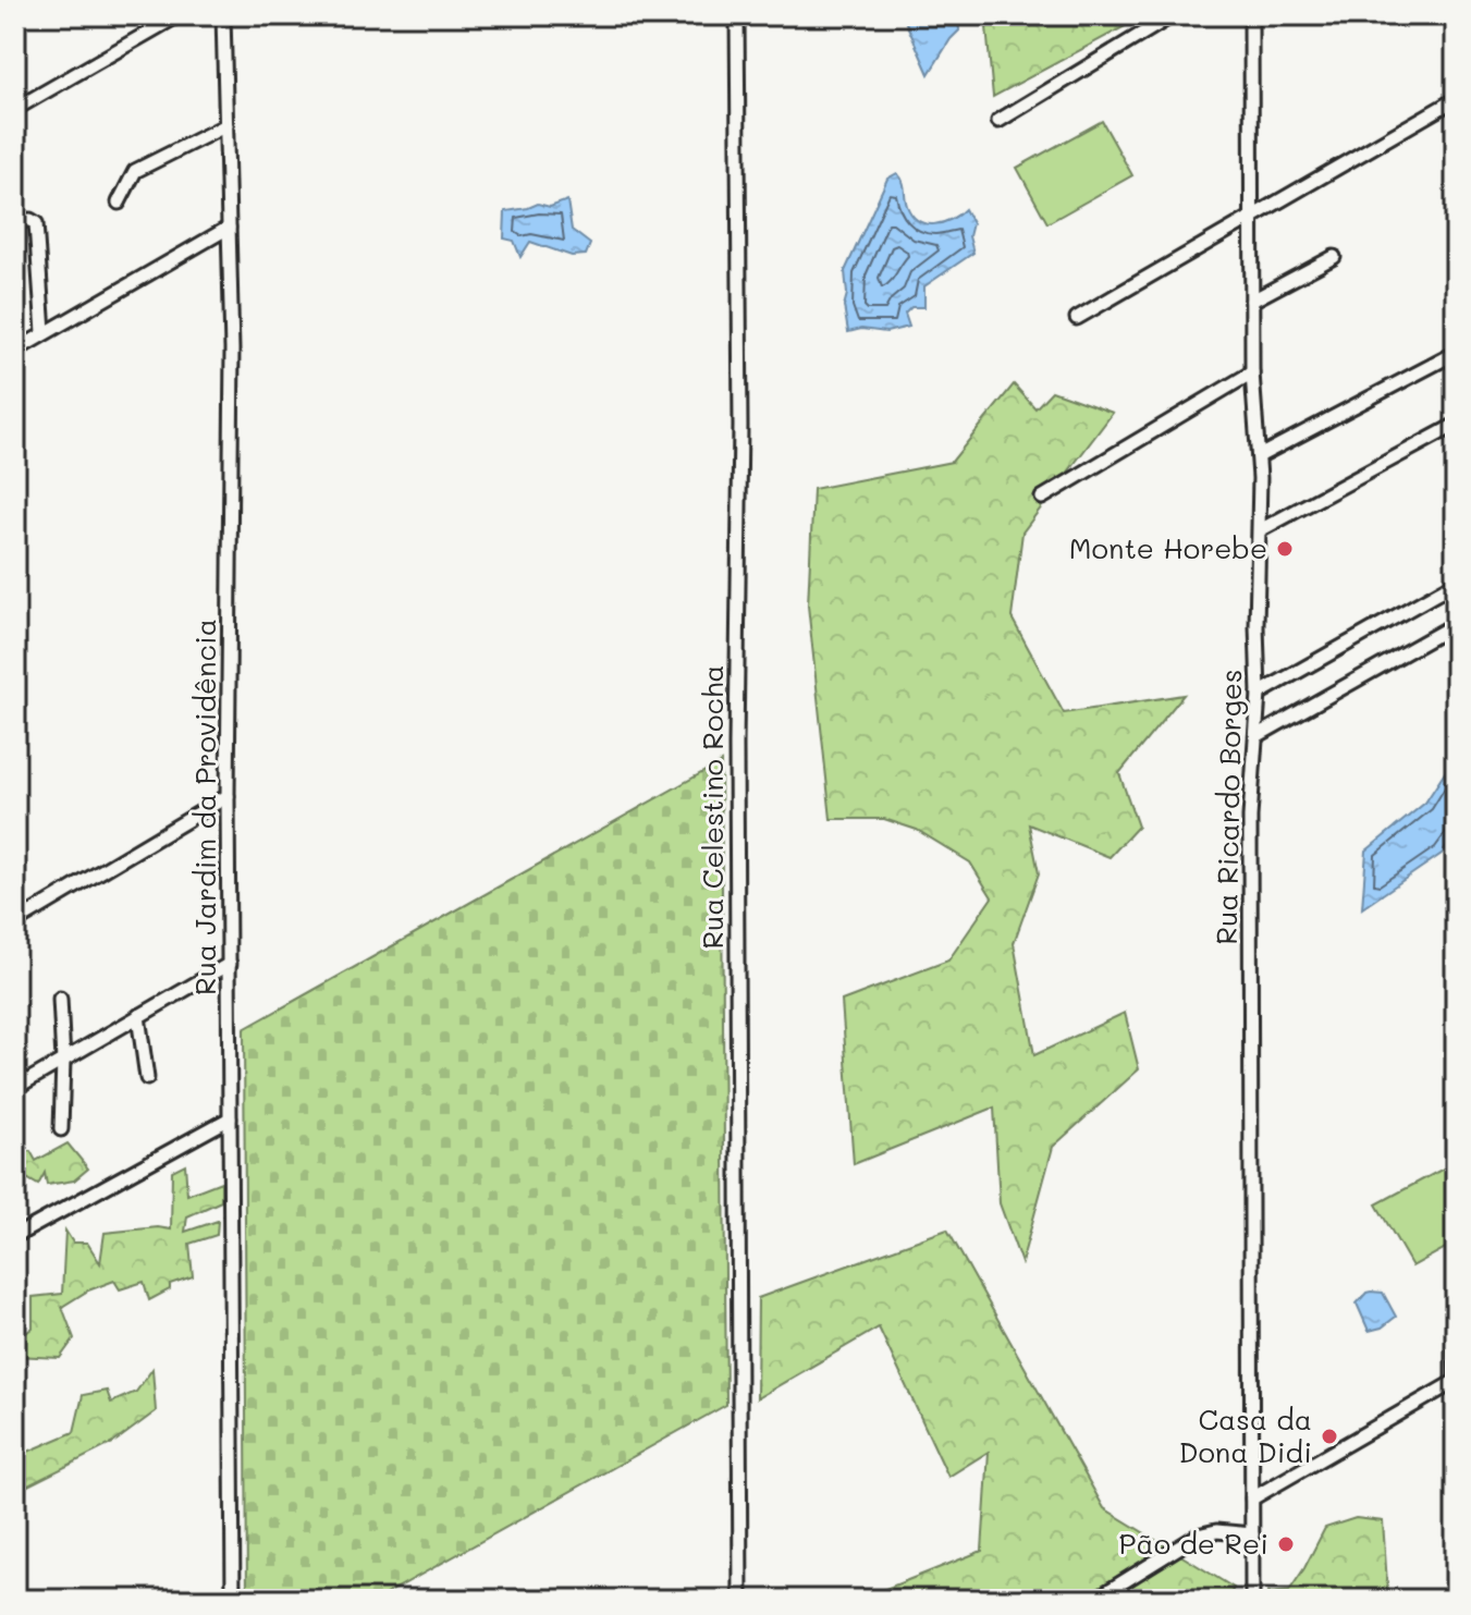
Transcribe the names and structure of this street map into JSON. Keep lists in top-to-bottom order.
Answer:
{
  "streets": {
    "street": ["Rua Jardim da Providência", "Rua Celestino Rocha", "Rua Ricardo Borges"]
  },
  "places": ["Monte Horebe", "Casa da Dona Didi", "Pão de Rei"]
}
